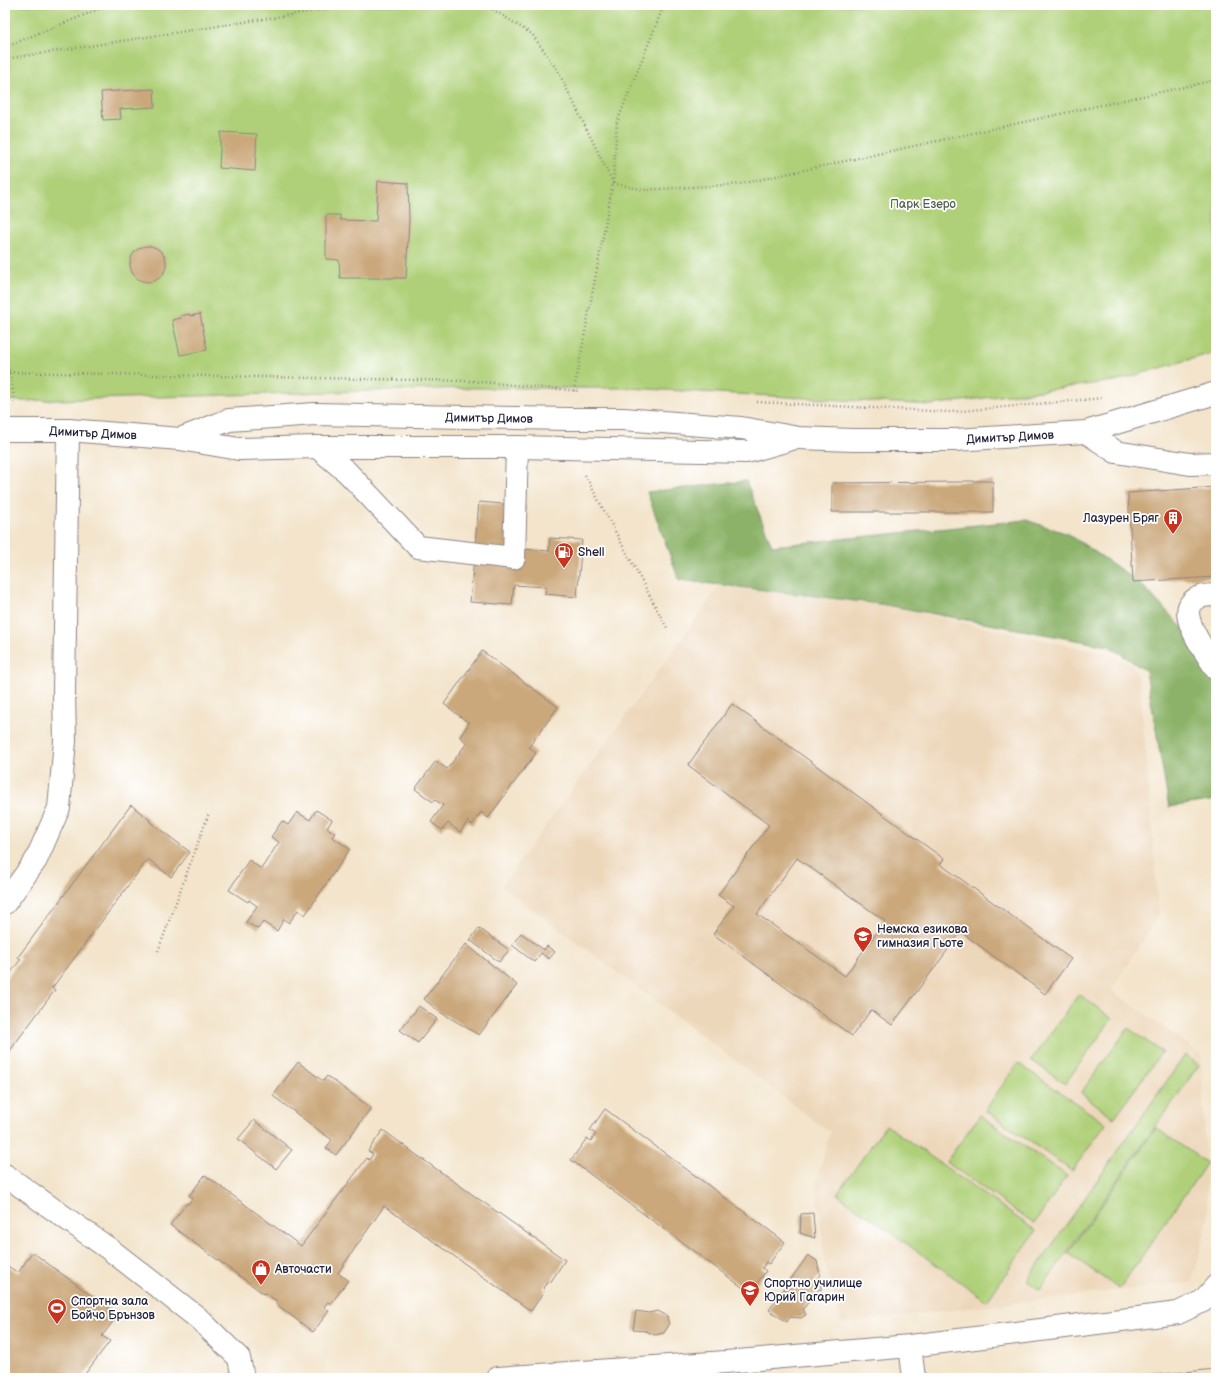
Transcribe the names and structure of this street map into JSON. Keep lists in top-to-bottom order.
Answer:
{
  "streets": {
    "main road": ["Димитър Димов"]
  },
  "parks": ["Парк Езеро"],
  "places": {
    "building": ["Лазурен Бряг"],
    "fuel station": ["Shell"],
    "school or university": ["Немска езикова гимназия Гьоте", "Спортно училище Юрий Гагарин"],
    "shop": ["Авточасти"],
    "sports": ["Спортна зала Бойчо Брънзов"]
  }
}
